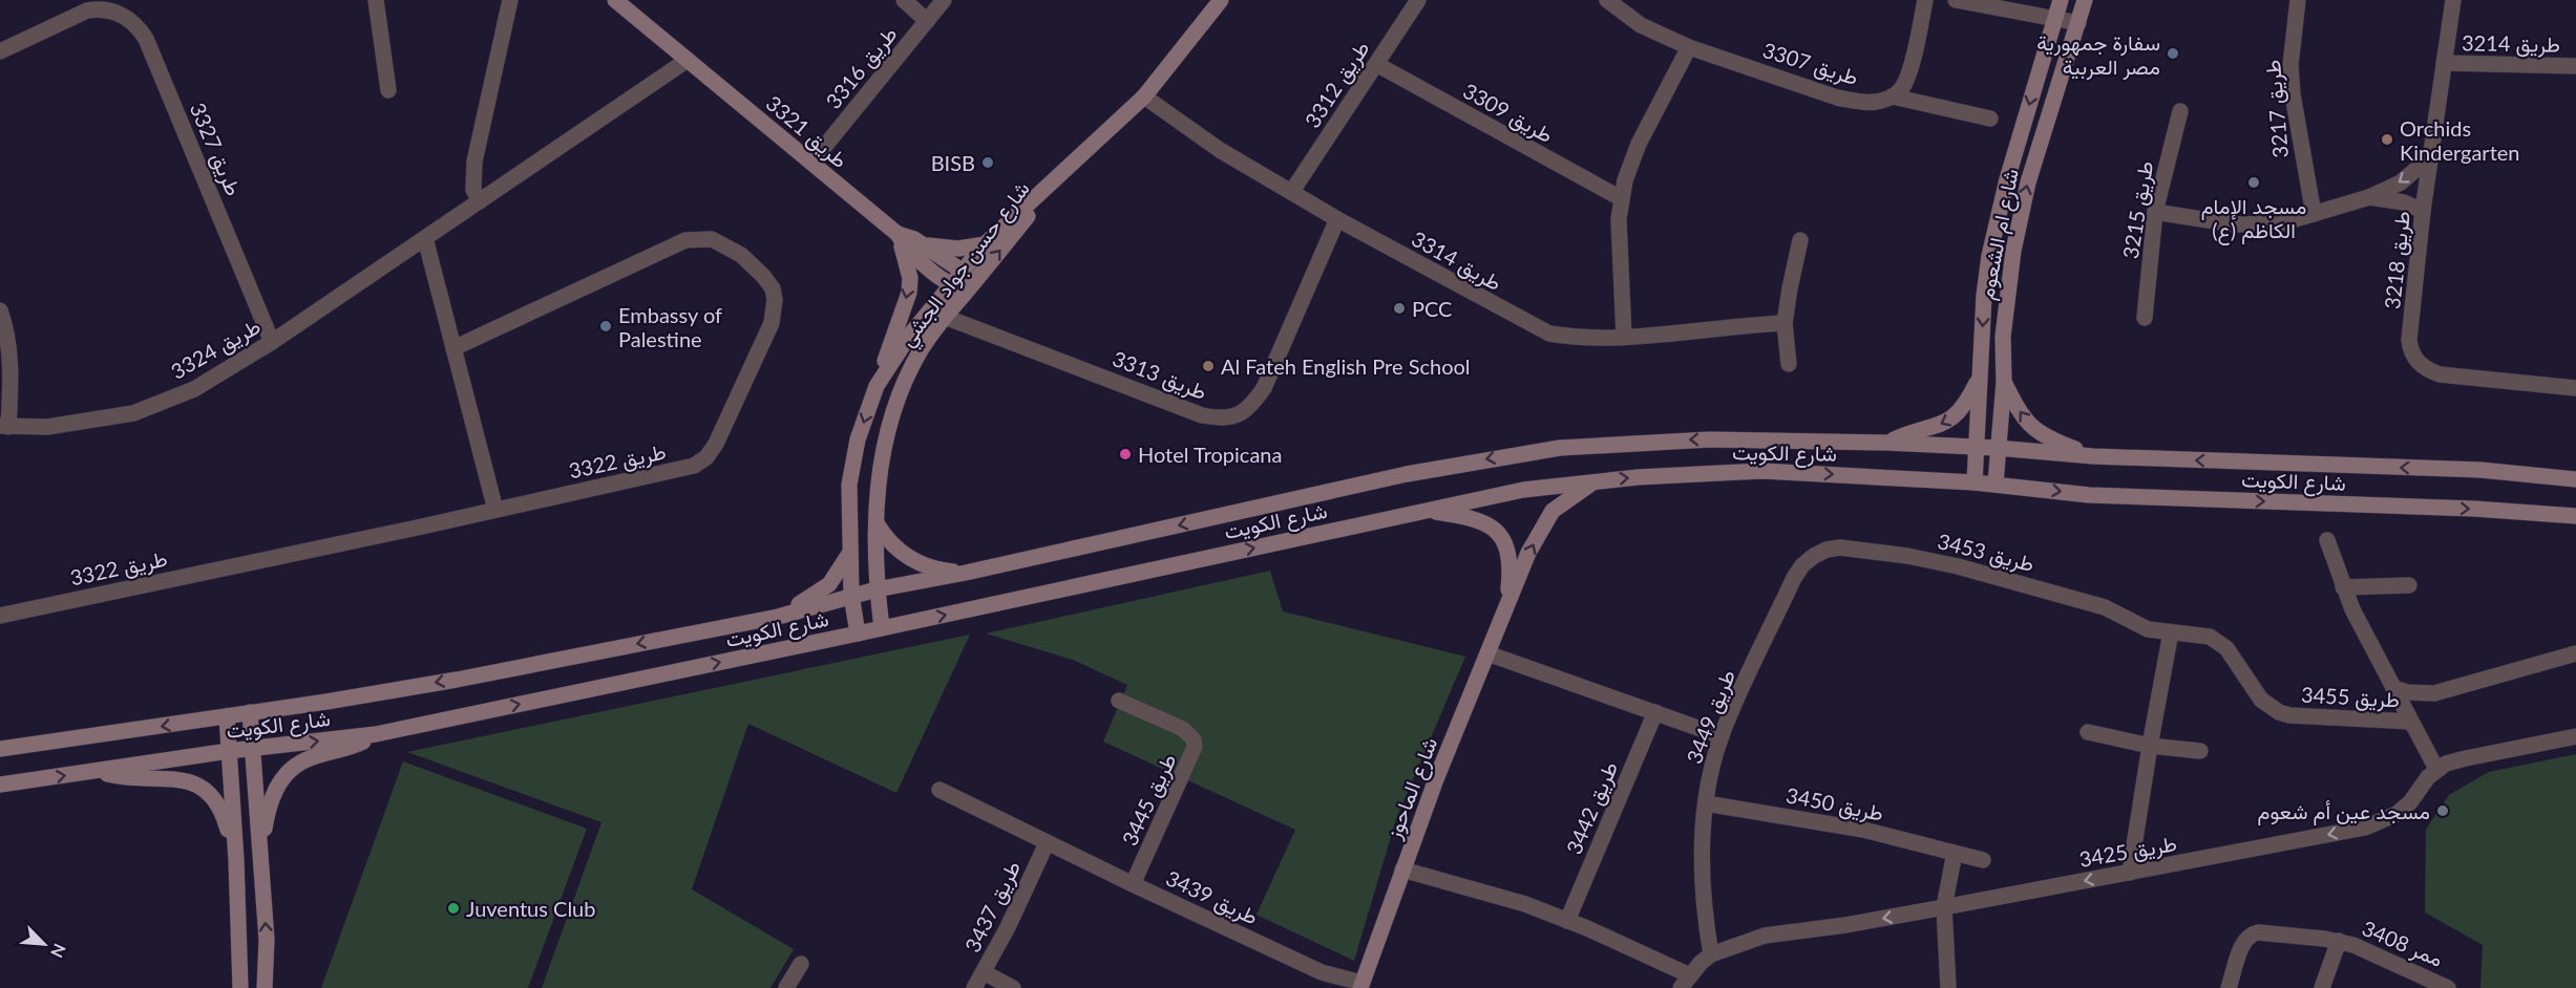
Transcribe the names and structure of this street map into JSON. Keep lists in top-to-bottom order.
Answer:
{
  "streets": {
    "main road": [
      "طريق 3321",
      "شارع ام الشعوم",
      "شارع حسن جواد الجشي",
      "شارع الكويت",
      "شارع الماحوز"
    ],
    "street": [
      "طريق 3214",
      "طريق 3307",
      "طريق 3316",
      "طريق 3312",
      "طريق 3217",
      "طريق 3309",
      "طريق 3327",
      "طريق 3215",
      "طريق 3314",
      "طريق 3218",
      "طريق 3324",
      "طريق 3313",
      "طريق 3322",
      "طريق 3453",
      "طريق 3455",
      "طريق 3449",
      "طريق 3445",
      "طريق 3450",
      "طريق 3442",
      "طريق 3425",
      "طريق 3439",
      "طريق 3437",
      "ممر 3408"
    ]
  },
  "crossings": [
    ["طريق 3214", "طريق 3218"],
    ["طريق 3316", "طريق 3321"],
    ["طريق 3312", "طريق 3309"],
    ["طريق 3312", "طريق 3314"],
    ["طريق 3321", "شارع حسن جواد الجشي"],
    ["طريق 3321", "طريق 3324"],
    ["طريق 3327", "طريق 3324"],
    ["شارع ام الشعوم", "شارع الكويت"],
    ["طريق 3314", "شارع حسن جواد الجشي"],
    ["طريق 3314", "طريق 3313"],
    ["شارع حسن جواد الجشي", "طريق 3313"],
    ["شارع حسن جواد الجشي", "شارع الكويت"],
    ["شارع الكويت", "شارع الماحوز"],
    ["طريق 3453", "طريق 3455"],
    ["طريق 3453", "طريق 3449"],
    ["طريق 3455", "طريق 3425"],
    ["طريق 3449", "طريق 3450"],
    ["طريق 3449", "طريق 3425"],
    ["شارع الماحوز", "طريق 3439"],
    ["طريق 3445", "طريق 3439"],
    ["طريق 3439", "طريق 3437"]
  ],
  "one_way": ["طريق 3425"],
  "places": [
    "سفارة جمهورية مصر العربية",
    "Orchids Kindergarten",
    "BISB",
    "مسجد الإمام الكاظم (ع)",
    "PCC",
    "Embassy of Palestine",
    "Al Fateh English Pre School",
    "Hotel Tropicana",
    "مسجد عين أم شعوم",
    "Juventus Club"
  ],
  "north": "bottom right"
}
